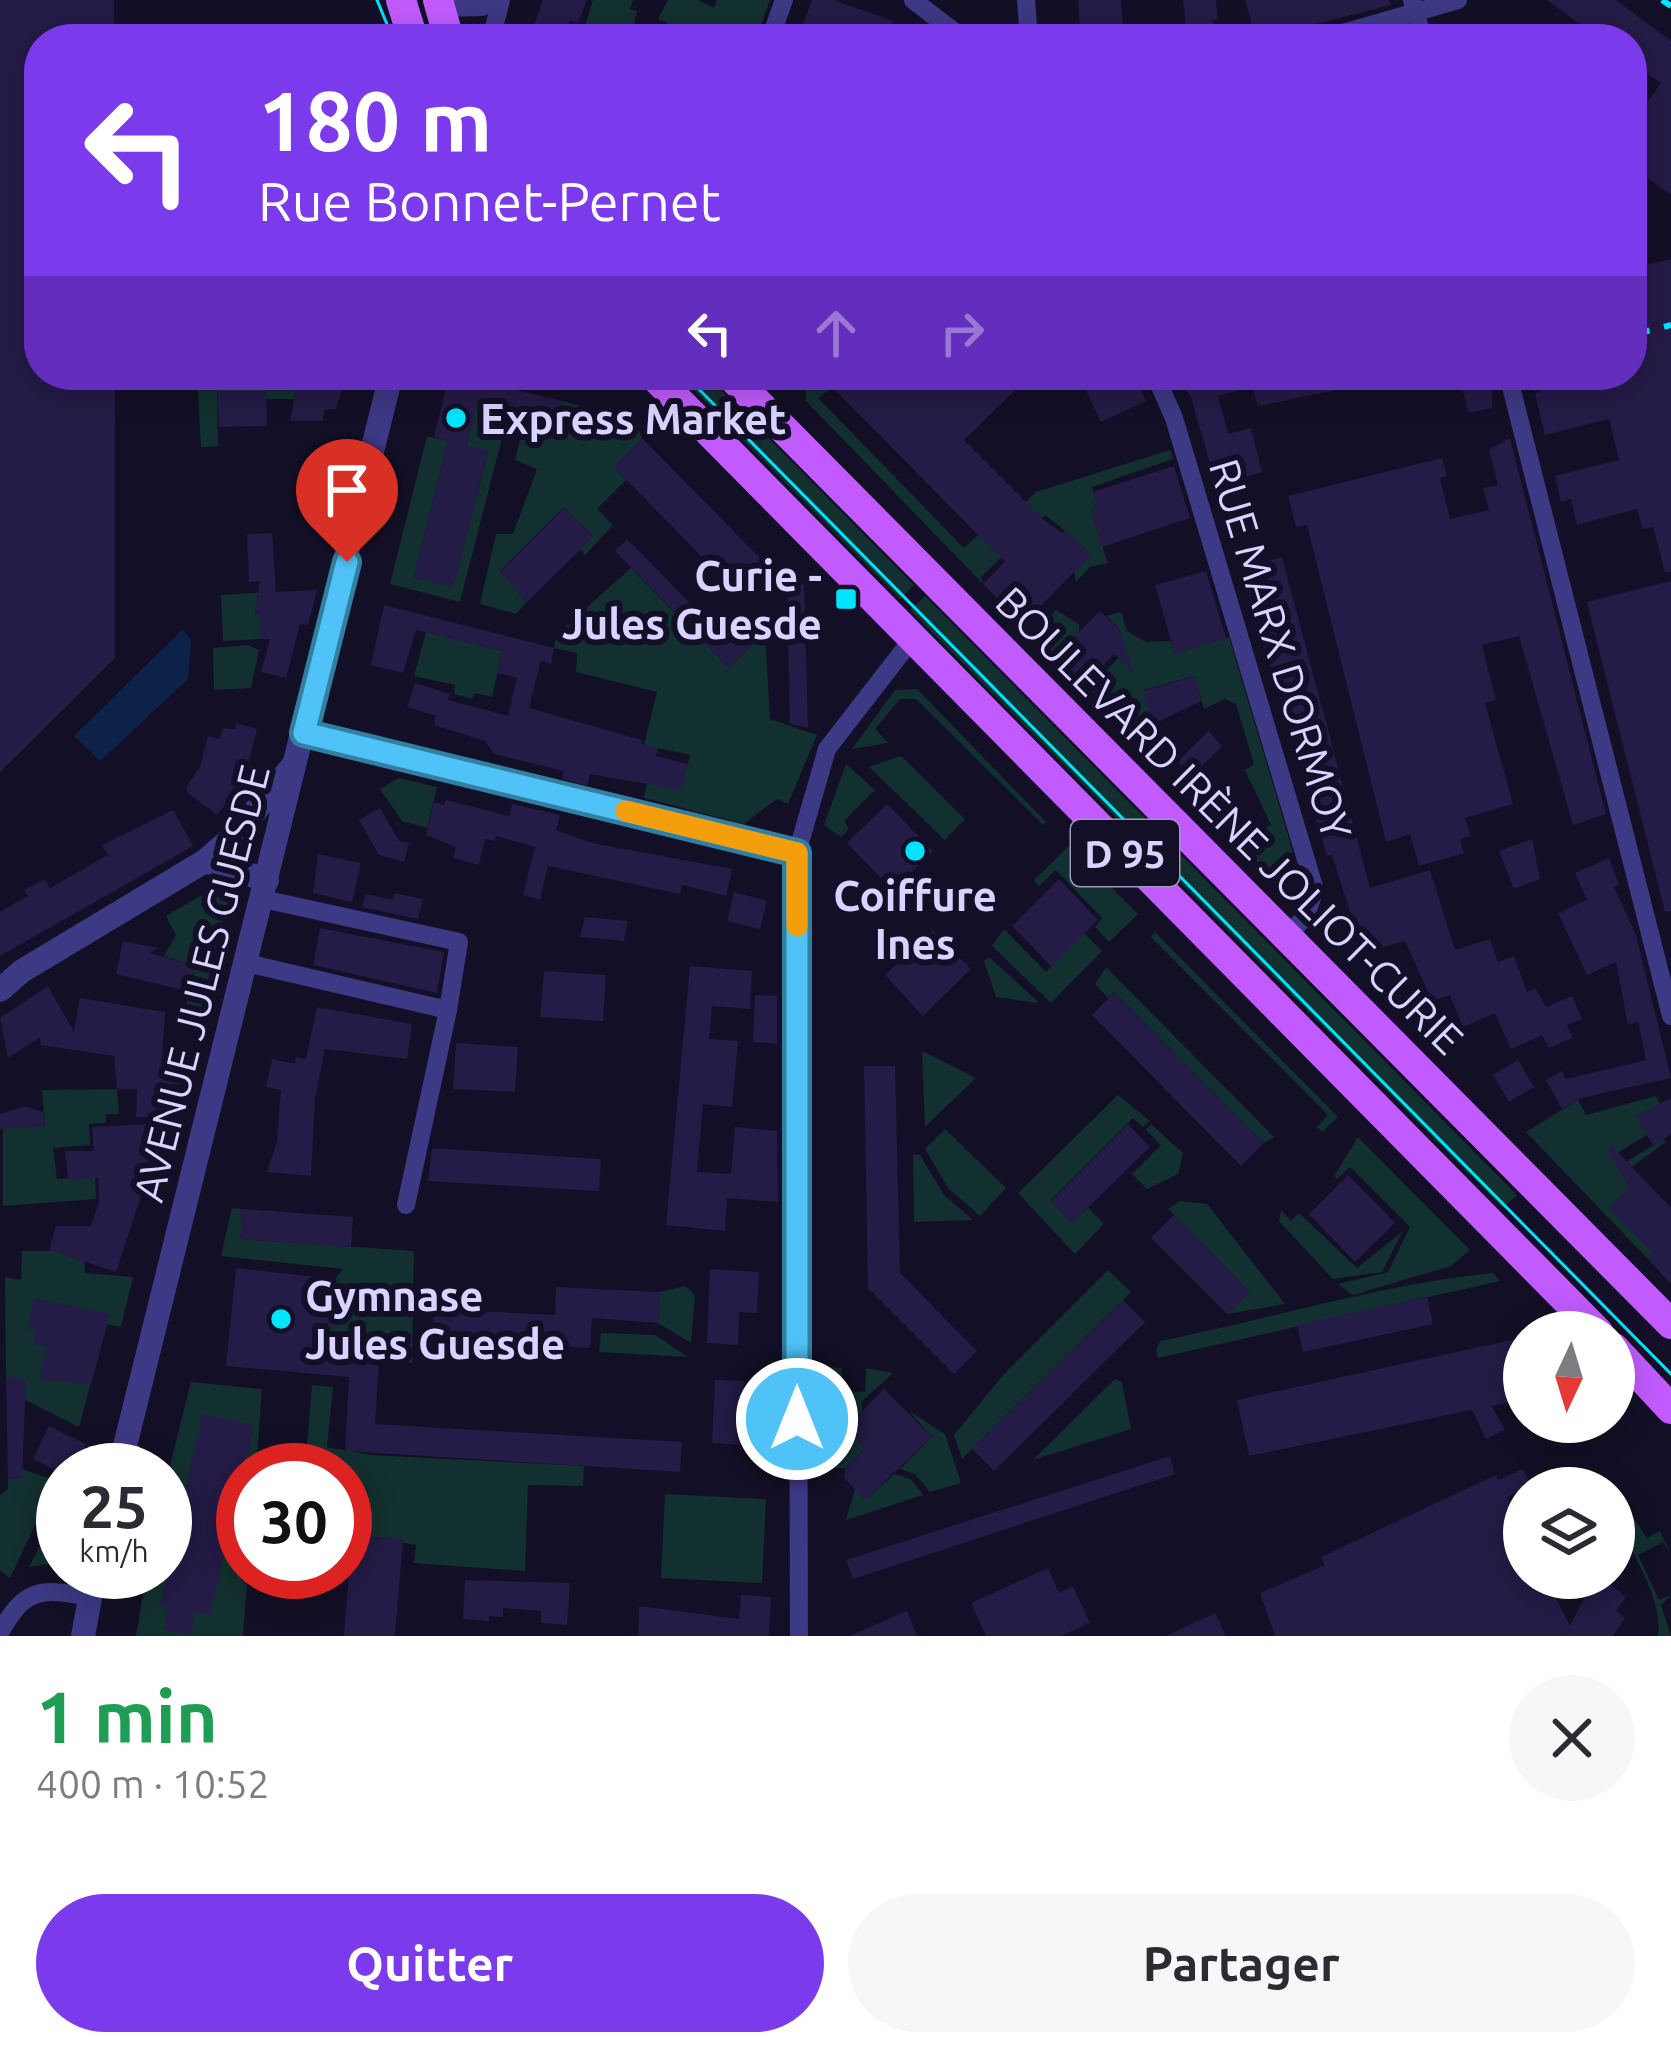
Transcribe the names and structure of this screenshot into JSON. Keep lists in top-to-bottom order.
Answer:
{
  "streets": {
    "main road": ["BOULEVARD IRÈNE JOLIOT-CURIE", "D 95"],
    "street": ["RUE MARX DORMOY", "AVENUE JULES GUESDE"]
  },
  "crossings": [
    ["RUE MARX DORMOY", "BOULEVARD IRÈNE JOLIOT-CURIE"]
  ],
  "places": {
    "other": ["Express Market", "Coiffure Ines", "Gymnase Jules Guesde"],
    "transit": ["Curie - Jules Guesde"]
  },
  "north": "bottom",
  "page": {
    "turn": ["180 m", "Rue Bonnet-Pernet"],
    "speed": "25 km/h",
    "limit": "30",
    "heading": ["1 min", "400 m · 10:52"],
    "buttons": ["Quitter", "Partager"]
  }
}
